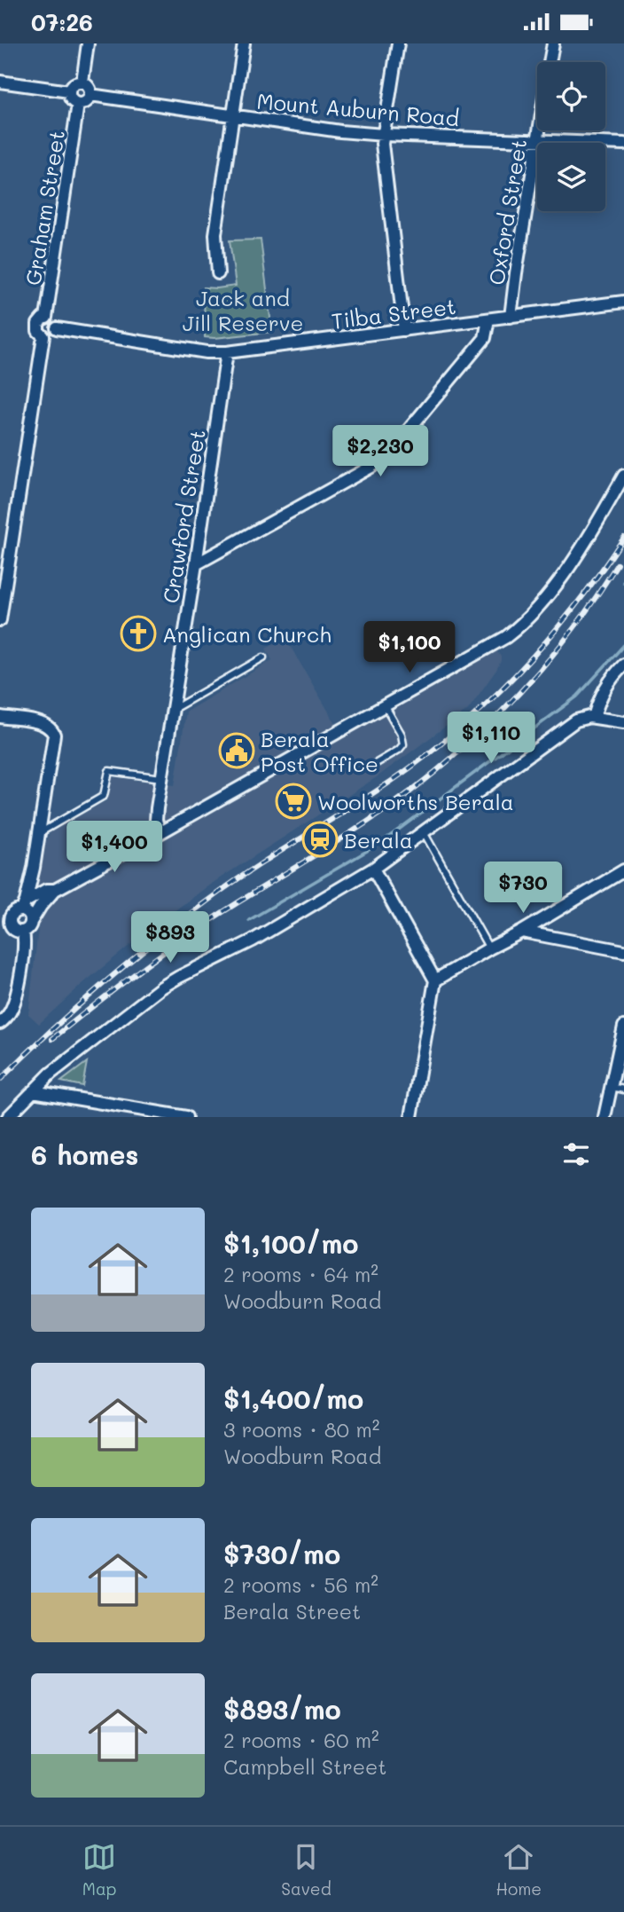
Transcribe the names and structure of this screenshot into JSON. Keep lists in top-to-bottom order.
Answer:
{
  "streets": {
    "street": [
      "Mount Auburn Road",
      "Graham Street",
      "Oxford Street",
      "Tilba Street",
      "Crawford Street"
    ]
  },
  "crossings": [
    ["Mount Auburn Road", "Graham Street"],
    ["Mount Auburn Road", "Oxford Street"],
    ["Graham Street", "Tilba Street"],
    ["Oxford Street", "Tilba Street"],
    ["Tilba Street", "Crawford Street"]
  ],
  "parks": ["Jack and Jill Reserve"],
  "places": {
    "church": ["Anglican Church"],
    "public building": ["Berala Post Office"],
    "supermarket": ["Woolworths Berala"],
    "station": ["Berala"]
  },
  "page": {
    "status": "07:26",
    "price": [
      "$2,230",
      "$1,100",
      "$1,110",
      "$1,400",
      "$730",
      "$893"
    ],
    "heading": "6 homes",
    "list": [
      {
        "name": "$1,100/mo",
        "note": "2 rooms · 64 m² · Woodburn Road"
      },
      {
        "name": "$1,400/mo",
        "note": "3 rooms · 80 m² · Woodburn Road"
      },
      {
        "name": "$730/mo",
        "note": "2 rooms · 56 m² · Berala Street"
      },
      {
        "name": "$893/mo",
        "note": "2 rooms · 60 m² · Campbell Street"
      }
    ],
    "tabs": ["Map", "Saved", "Home"]
  }
}
